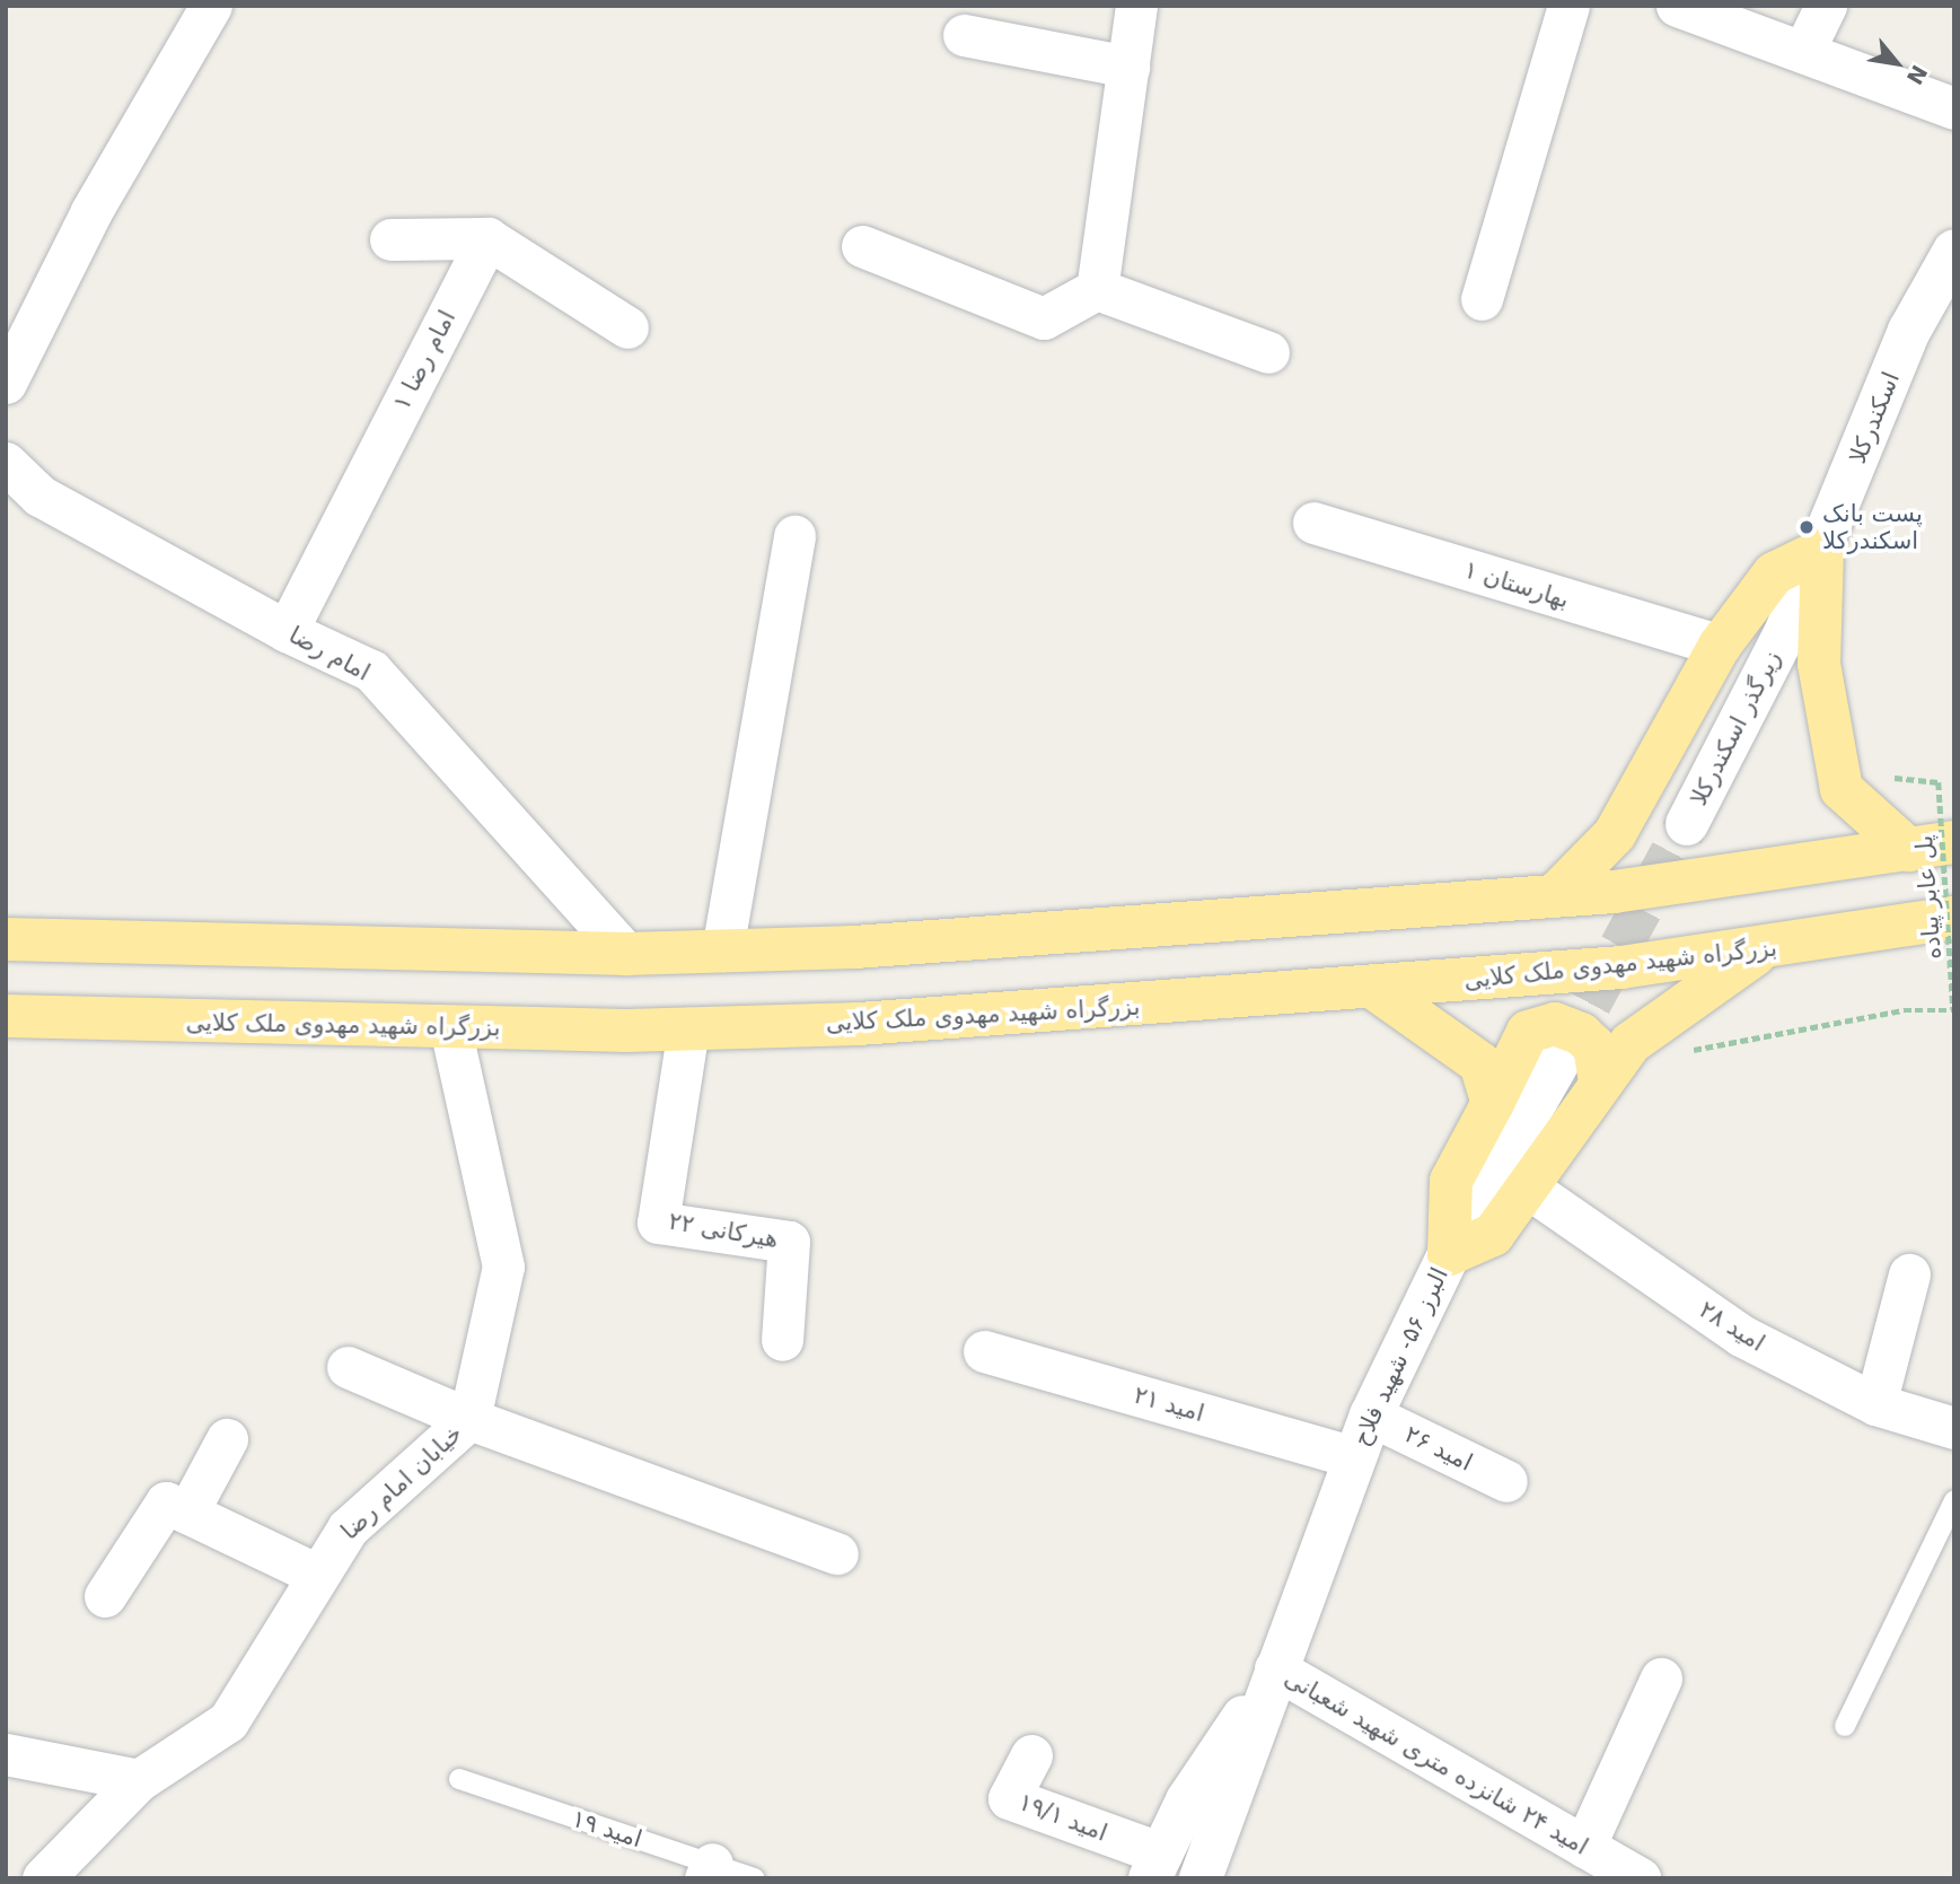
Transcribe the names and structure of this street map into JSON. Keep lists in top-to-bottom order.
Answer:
{
  "streets": {
    "highway": ["بزرگراه شهید مهدوی ملک کلایی"],
    "street": [
      "امام رضا ۱",
      "اسکندرکلا",
      "بهارستان ۱",
      "امام رضا",
      "زیرگذر اسکندرکلا",
      "هیرکانی ۲۲",
      "امید ۲۸",
      "البرز ۵۶- شهید فلاح",
      "امید ۲۱",
      "امید ۲۶",
      "خیابان امام رضا",
      "امید ۲۴ شانزده متری شهید شعبانی",
      "امید ۱۹/۱"
    ],
    "lane": ["امید ۱۹"],
    "path": ["پل عابر پیاده"]
  },
  "crossings": [
    ["امام رضا ۱", "امام رضا"],
    ["اسکندرکلا", "زیرگذر اسکندرکلا"],
    ["بزرگراه شهید مهدوی ملک کلایی", "هیرکانی ۲۲"],
    ["بزرگراه شهید مهدوی ملک کلایی", "خیابان امام رضا"],
    ["البرز ۵۶- شهید فلاح", "امید ۲۱"],
    ["البرز ۵۶- شهید فلاح", "امید ۲۶"],
    ["البرز ۵۶- شهید فلاح", "امید ۲۴ شانزده متری شهید شعبانی"],
    ["البرز ۵۶- شهید فلاح", "امید ۱۹/۱"]
  ],
  "places": ["پست بانک اسکندرکلا"],
  "north": "bottom right"
}
